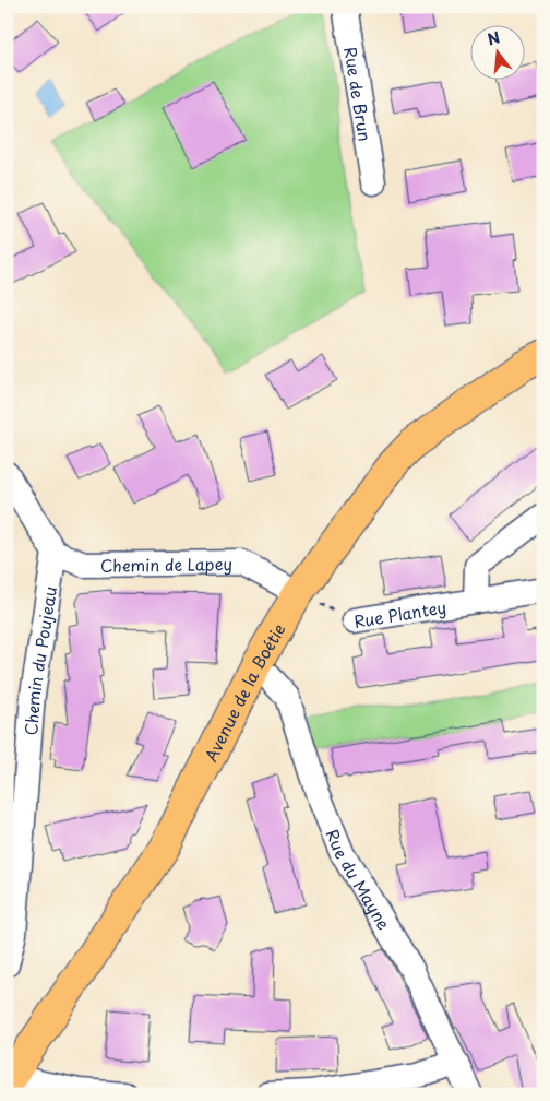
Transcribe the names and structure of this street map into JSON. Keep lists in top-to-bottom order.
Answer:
{
  "streets": {
    "main road": ["Avenue de la Boétie"],
    "street": [
      "Rue de Brun",
      "Chemin de Lapey",
      "Rue Plantey",
      "Chemin du Poujeau",
      "Rue du Mayne"
    ]
  },
  "crossings": [
    ["Chemin de Lapey", "Rue Plantey"],
    ["Chemin de Lapey", "Chemin du Poujeau"],
    ["Chemin de Lapey", "Avenue de la Boétie"],
    ["Rue Plantey", "Avenue de la Boétie"],
    ["Avenue de la Boétie", "Rue du Mayne"]
  ],
  "north": "top"
}
